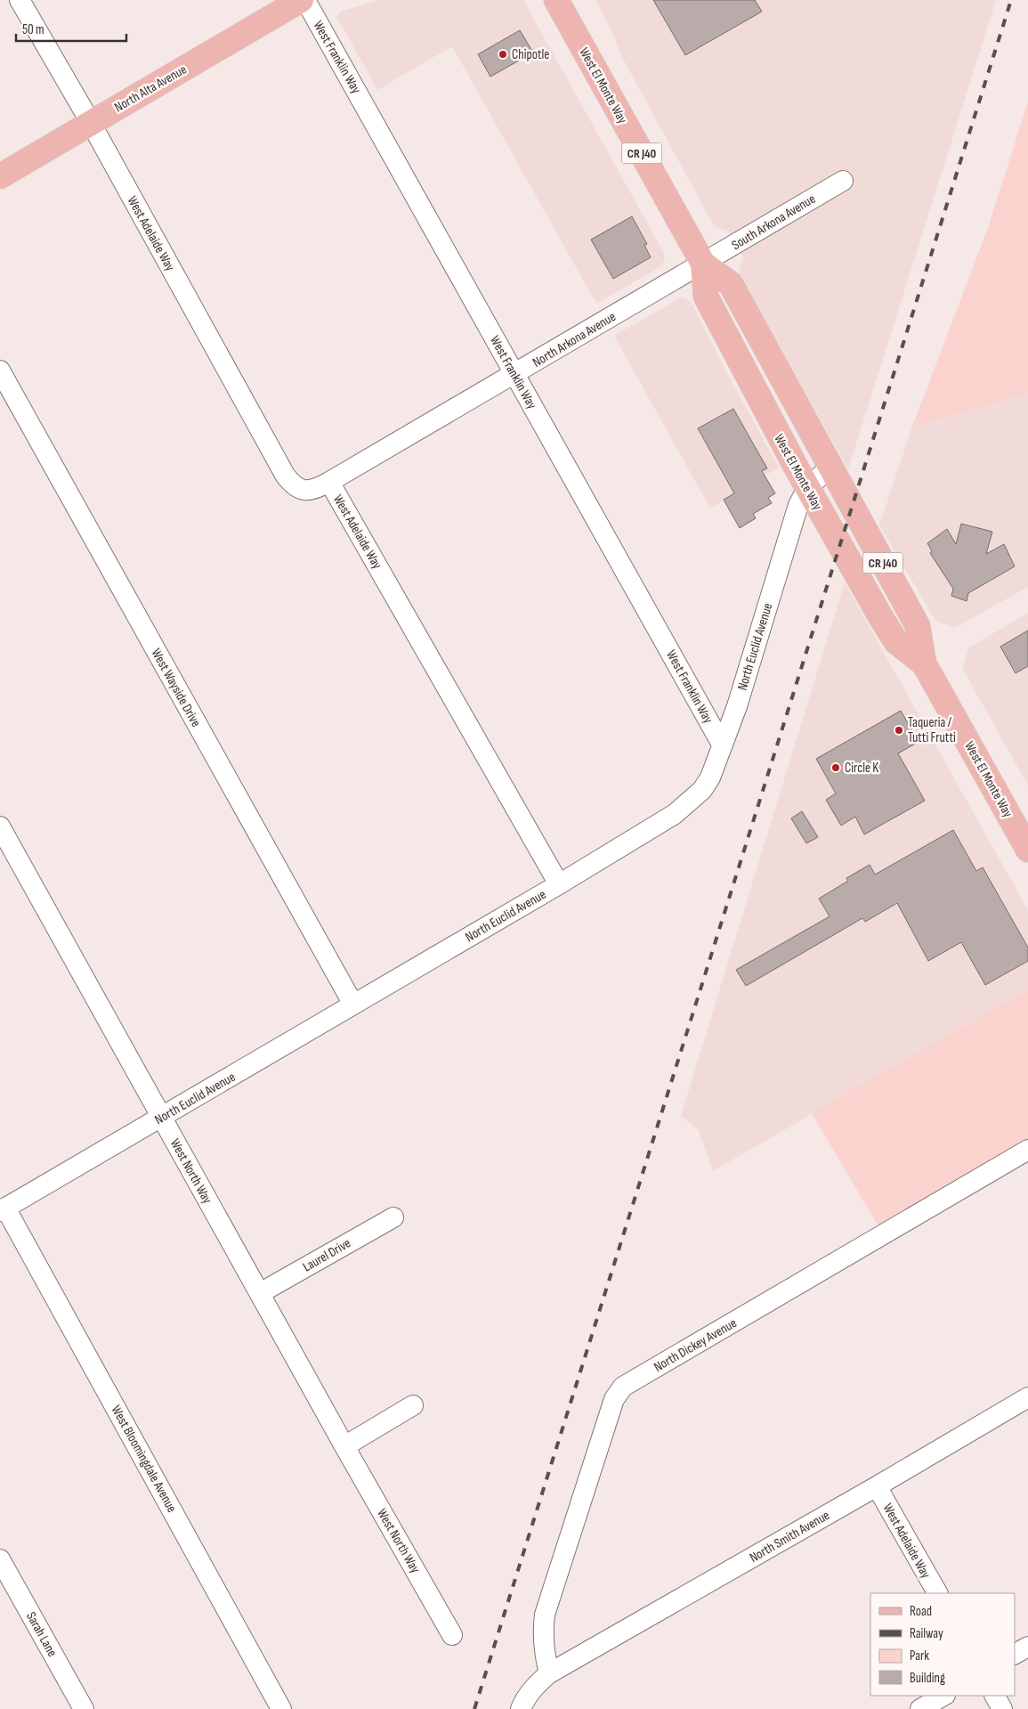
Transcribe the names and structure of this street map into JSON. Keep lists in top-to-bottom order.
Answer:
{
  "streets": {
    "main road": ["West El Monte Way", "North Alta Avenue", "CR J40"],
    "street": [
      "West Franklin Way",
      "South Arkona Avenue",
      "West Adelaide Way",
      "North Arkona Avenue",
      "North Euclid Avenue",
      "West Wayside Drive",
      "West North Way",
      "Laurel Drive",
      "North Dickey Avenue",
      "West Bloomingdale Avenue",
      "North Smith Avenue",
      "Sarah Lane"
    ]
  },
  "crossings": [
    ["West Franklin Way", "North Arkona Avenue"],
    ["West Franklin Way", "North Euclid Avenue"],
    ["West El Monte Way", "South Arkona Avenue"],
    ["West El Monte Way", "North Arkona Avenue"],
    ["West El Monte Way", "North Euclid Avenue"],
    ["North Alta Avenue", "West Adelaide Way"],
    ["South Arkona Avenue", "North Arkona Avenue"],
    ["West Adelaide Way", "North Arkona Avenue"],
    ["West Adelaide Way", "North Euclid Avenue"],
    ["West Adelaide Way", "North Smith Avenue"],
    ["North Euclid Avenue", "West Wayside Drive"],
    ["North Euclid Avenue", "West North Way"],
    ["North Euclid Avenue", "West Bloomingdale Avenue"],
    ["West North Way", "Laurel Drive"],
    ["North Dickey Avenue", "North Smith Avenue"]
  ],
  "places": ["Chipotle", "Taqueria / Tutti Frutti", "Circle K"],
  "legend": [
    "Road",
    "Railway",
    "Park",
    "Building"
  ],
  "scale_bar": "50 m"
}
